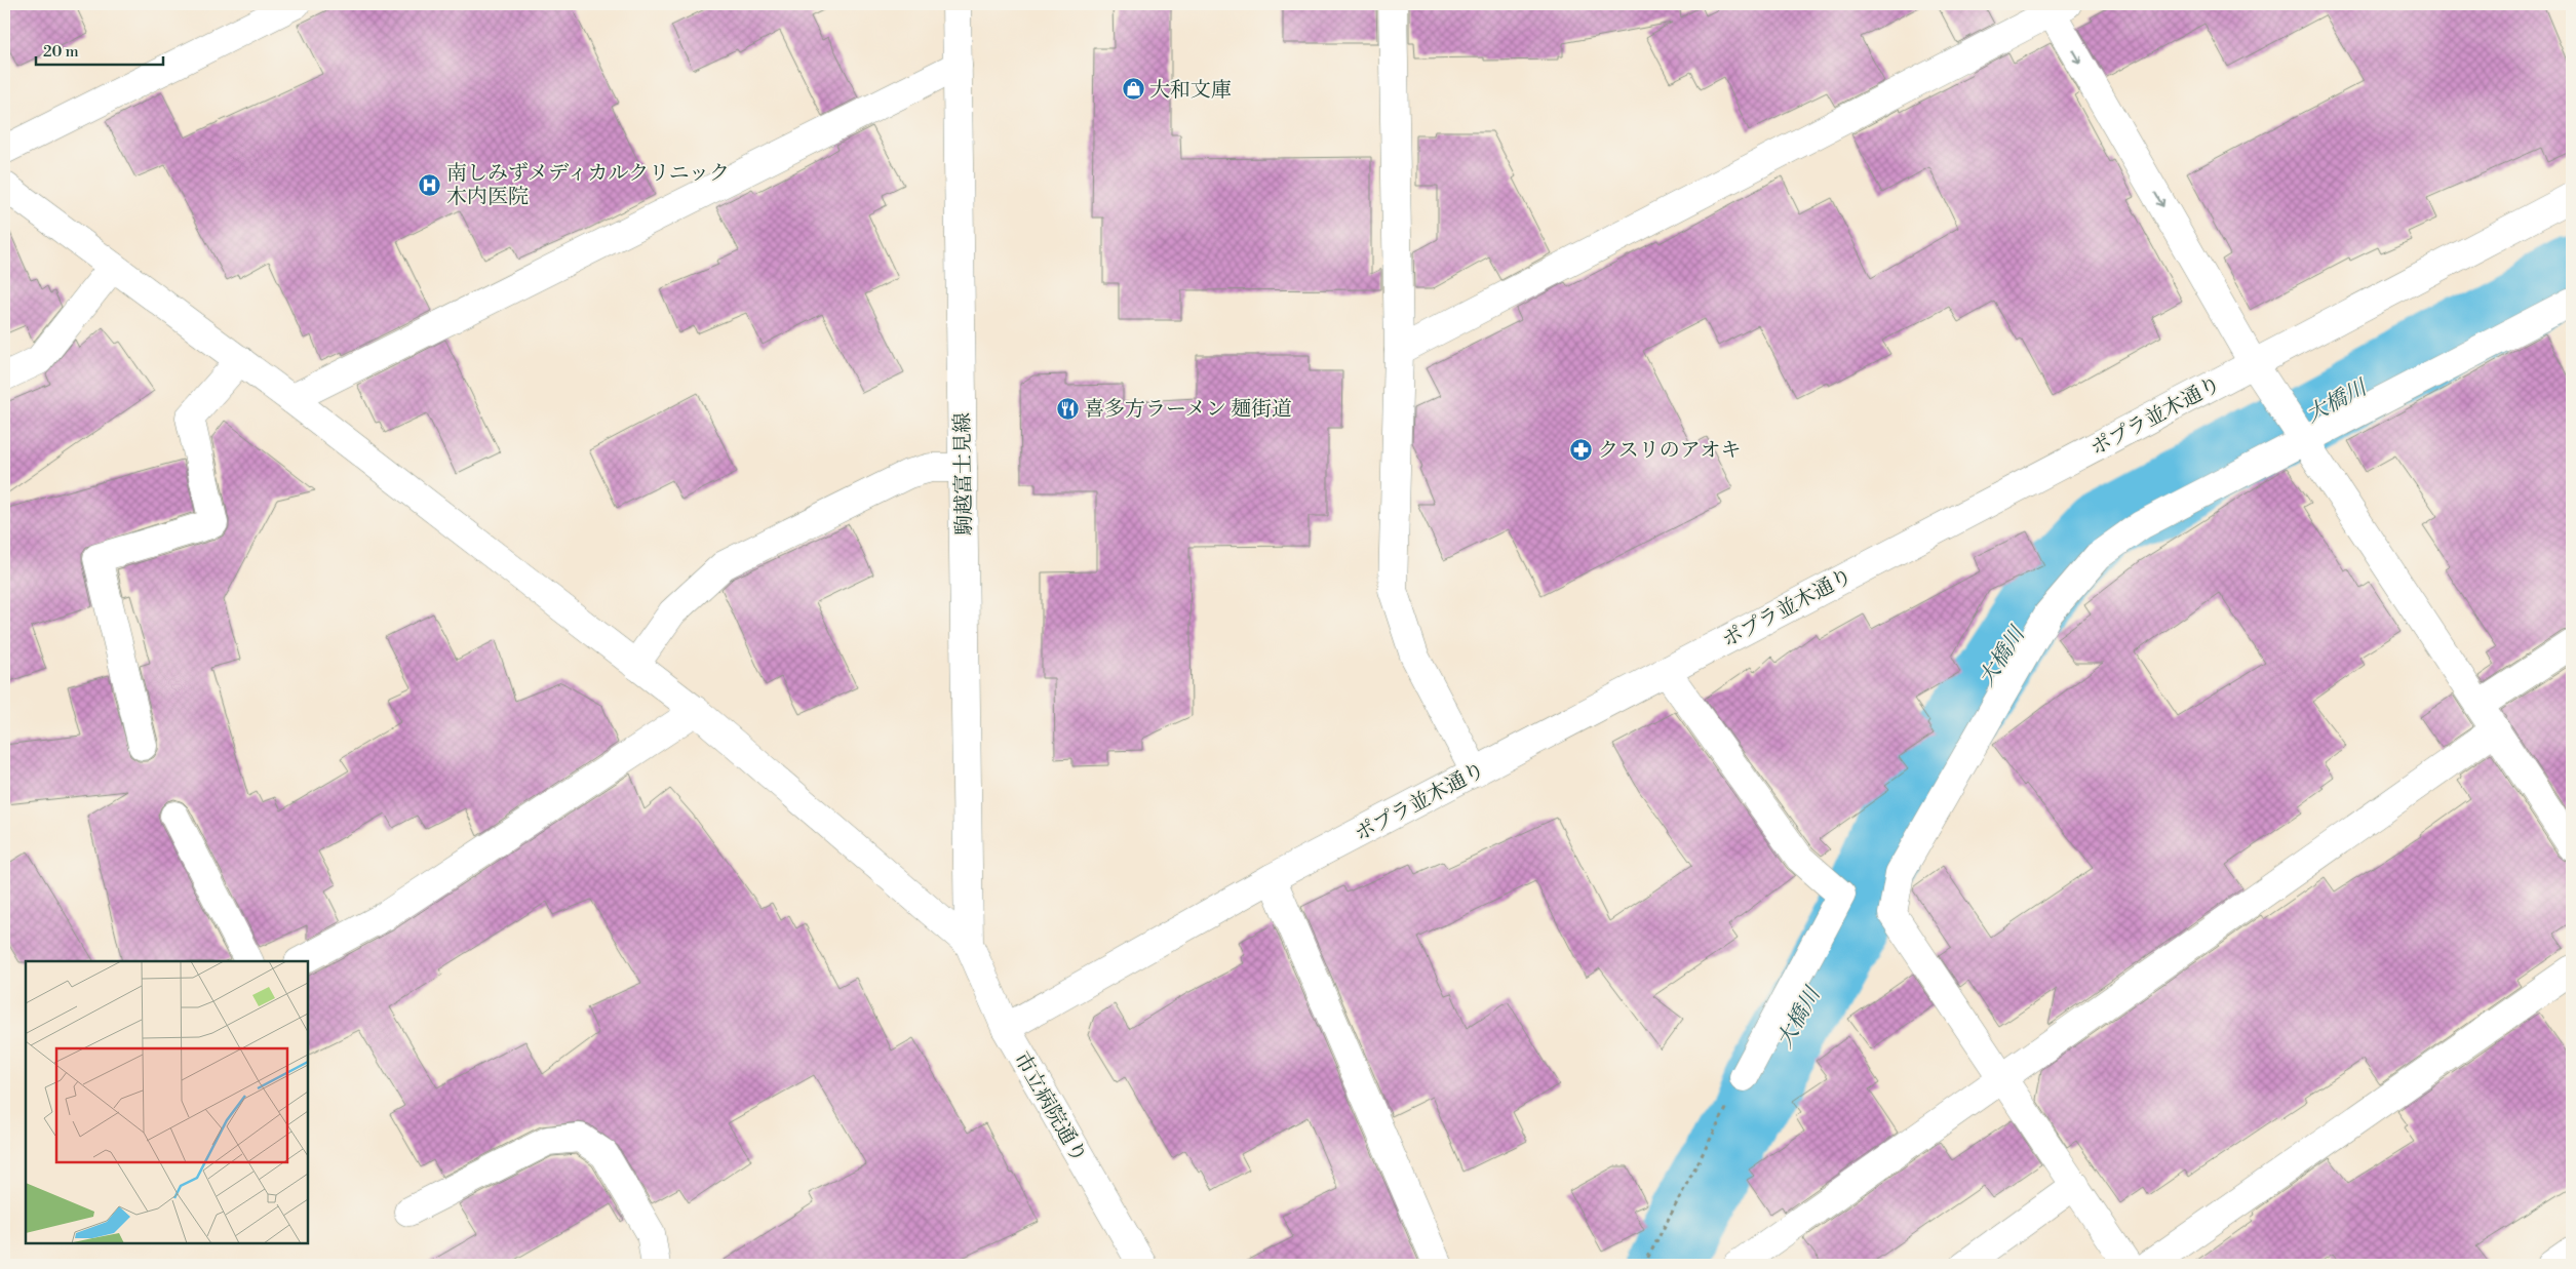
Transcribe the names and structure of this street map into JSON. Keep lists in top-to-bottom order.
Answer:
{
  "streets": {
    "street": ["ポプラ並木通り", "駒越富士見線", "市立病院通り"]
  },
  "crossings": [
    ["ポプラ並木通り", "市立病院通り"],
    ["駒越富士見線", "市立病院通り"]
  ],
  "water": ["大橋川"],
  "places": {
    "shop": ["大和文庫"],
    "hospital": ["南しみずメディカルクリニック 木内医院"],
    "restaurant": ["喜多方ラーメン 麺街道"],
    "pharmacy": ["クスリのアオキ"]
  },
  "scale_bar": "20 m"
}
